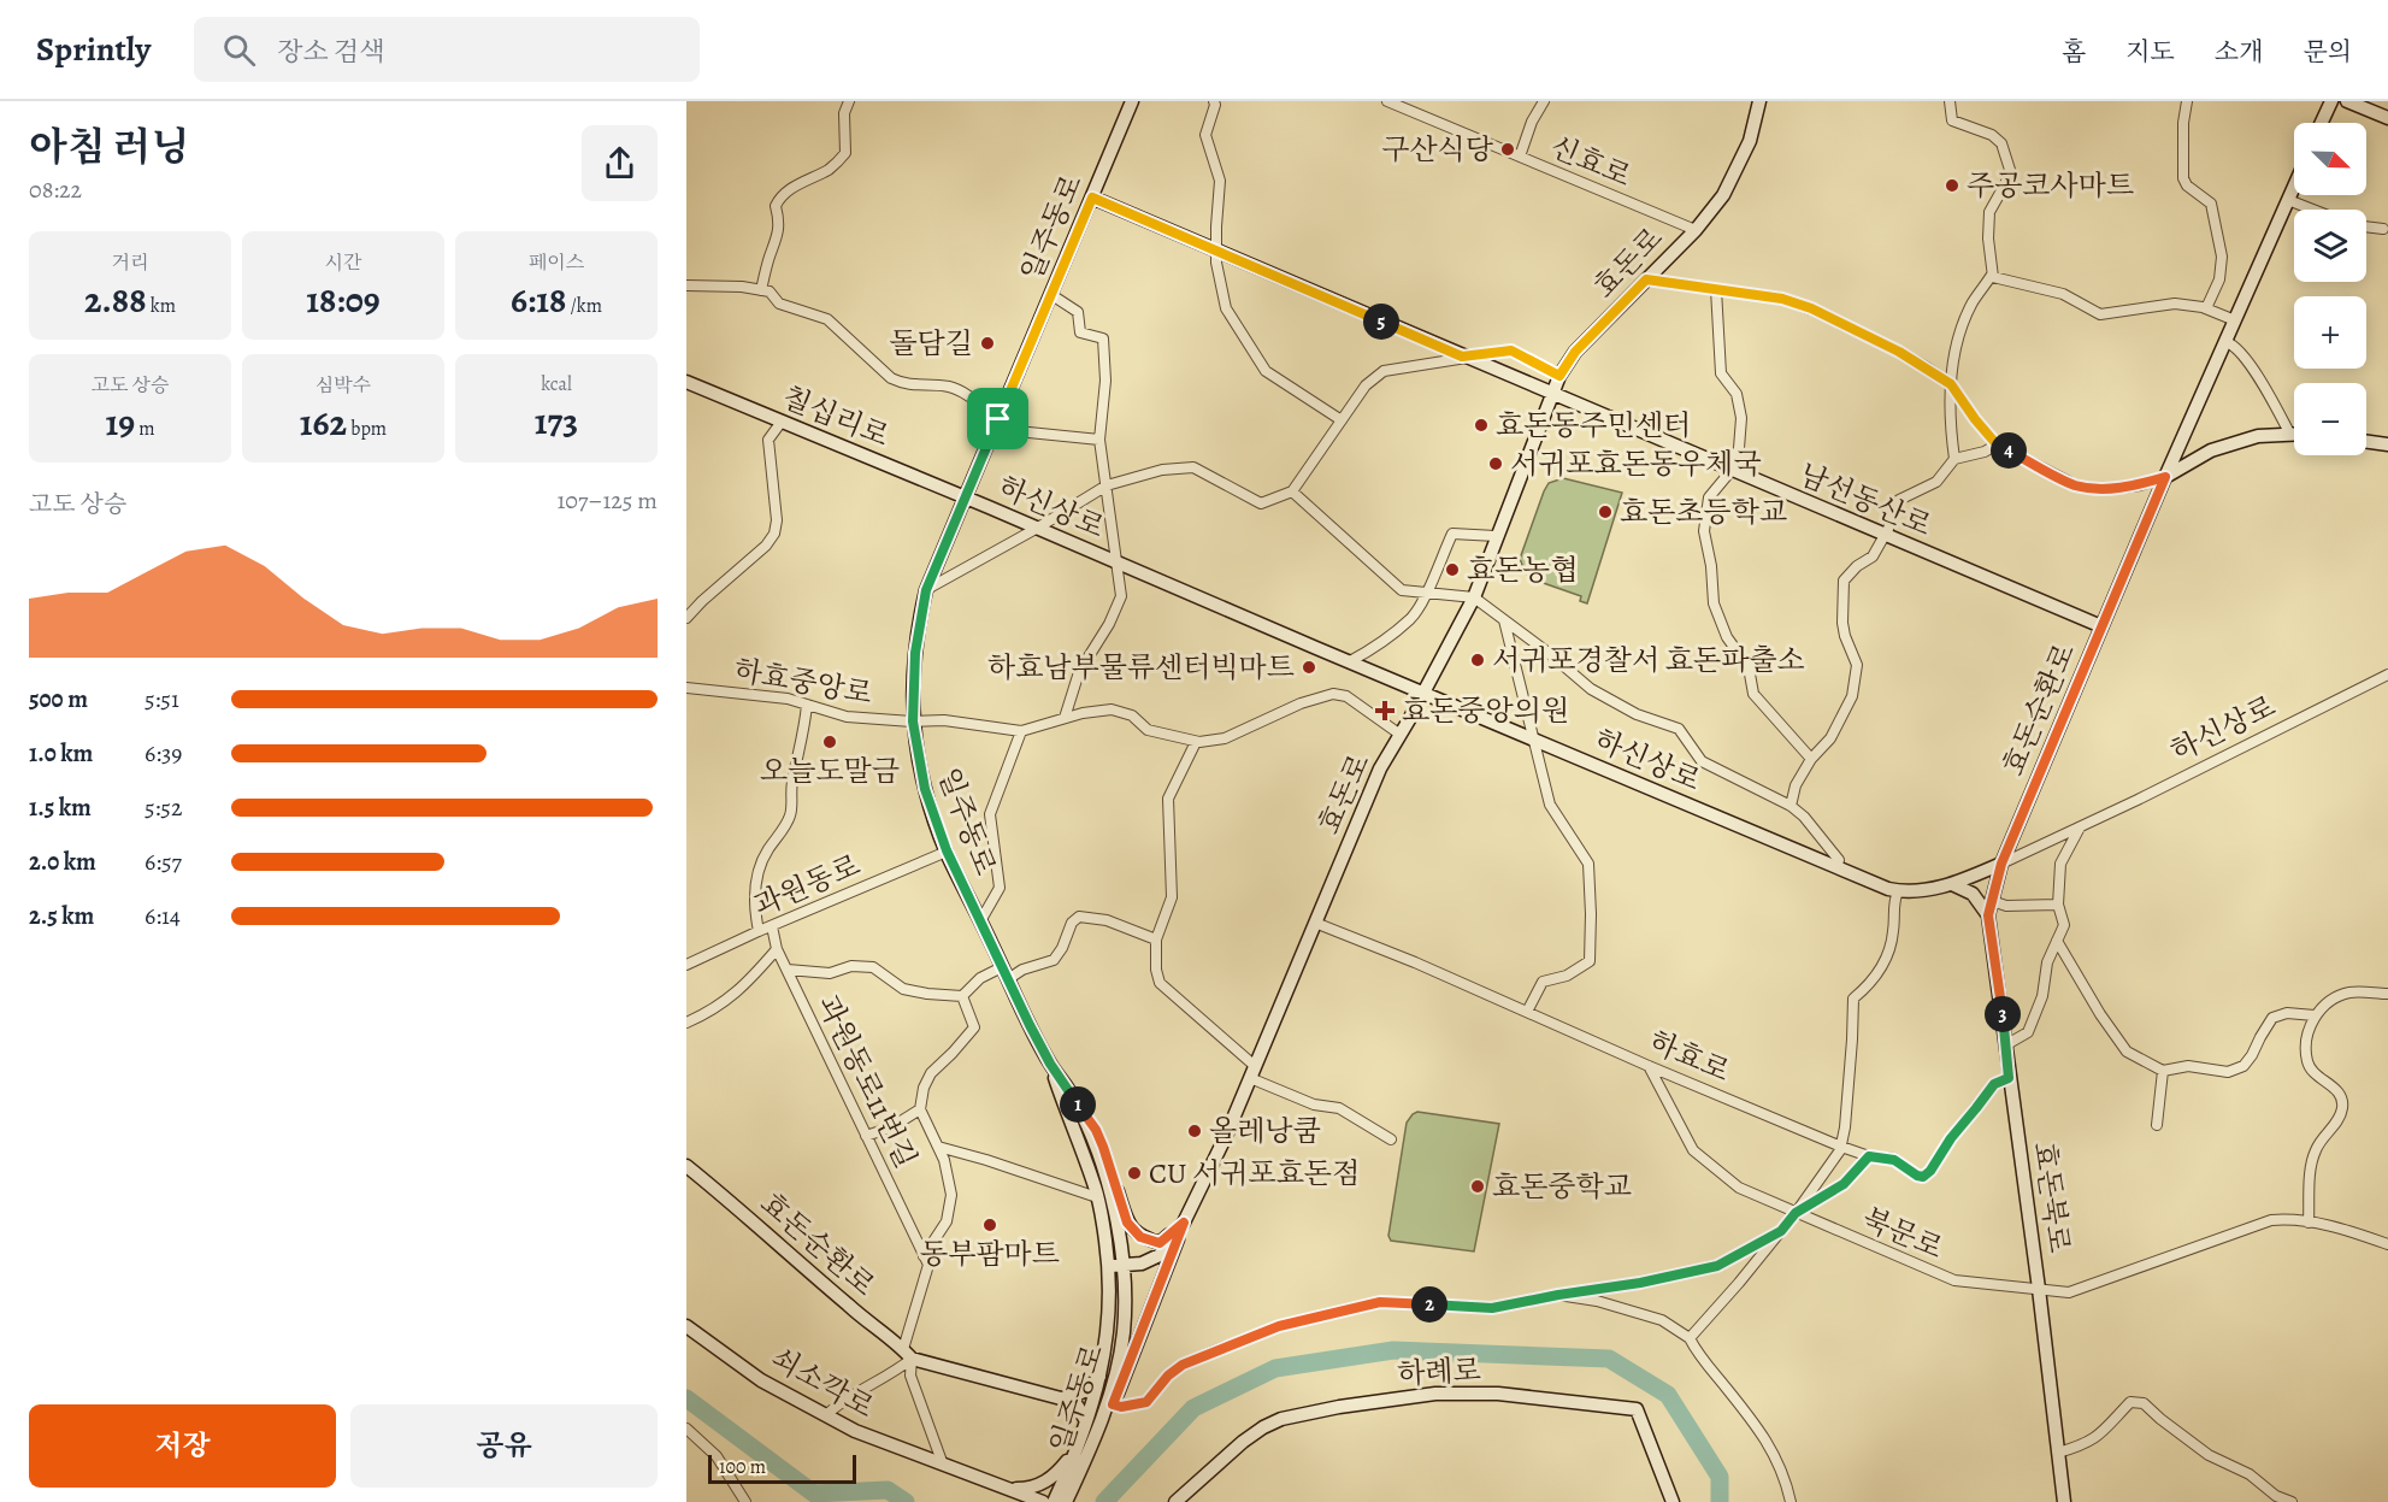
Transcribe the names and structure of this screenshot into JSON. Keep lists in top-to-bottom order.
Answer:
{
  "streets": {
    "street": [
      "신효로",
      "일주동로",
      "효돈로",
      "칠십리로",
      "남선동산로",
      "하신상로",
      "하효중앙로",
      "효돈순환로",
      "과원동로",
      "하효로",
      "과원동로11번길",
      "효돈북로",
      "북문로",
      "하례로",
      "쇠소깍로"
    ]
  },
  "crossings": [
    ["신효로", "효돈로"],
    ["일주동로", "효돈로"],
    ["일주동로", "칠십리로"],
    ["일주동로", "남선동산로"],
    ["일주동로", "하신상로"],
    ["일주동로", "하효중앙로"],
    ["일주동로", "과원동로"],
    ["효돈로", "남선동산로"],
    ["효돈로", "하신상로"],
    ["효돈로", "하효중앙로"],
    ["효돈로", "하효로"],
    ["칠십리로", "하신상로"],
    ["남선동산로", "효돈순환로"],
    ["하신상로", "하효중앙로"],
    ["하신상로", "효돈순환로"],
    ["효돈순환로", "효돈북로"],
    ["효돈순환로", "쇠소깍로"],
    ["과원동로", "과원동로11번길"],
    ["하효로", "효돈북로"],
    ["하효로", "북문로"],
    ["효돈북로", "북문로"]
  ],
  "places": {
    "other": [
      "구산식당",
      "주공코사마트",
      "돌담길",
      "효돈동주민센터",
      "서귀포효돈동우체국",
      "효돈초등학교",
      "효돈농협",
      "서귀포경찰서 효돈파출소",
      "하효남부물류센터빅마트",
      "오늘도말금",
      "올레낭쿰",
      "CU 서귀포효돈점",
      "효돈중학교",
      "동부팜마트"
    ],
    "health": ["효돈중앙의원"]
  },
  "scale_bar": "100 m",
  "north": "bottom right",
  "page": {
    "header": "Sprintly",
    "search": "장소 검색",
    "nav": [
      "홈",
      "지도",
      "소개",
      "문의"
    ],
    "heading": ["아침 러닝", "08:22"],
    "map_buttons": ["+", "−"],
    "stats": [
      ["거리", "2.88 km"],
      ["시간", "18:09"],
      ["페이스", "6:18 /km"],
      ["고도 상승", "19 m"],
      ["심박수", "162 bpm"],
      ["kcal", "173"]
    ],
    "pins": [
      "5",
      "4",
      "3",
      "1",
      "2"
    ],
    "chart": ["고도 상승", "107–125 m"],
    "list": [
      {
        "name": "500 m",
        "note": "5:51"
      },
      {
        "name": "1.0 km",
        "note": "6:39"
      },
      {
        "name": "1.5 km",
        "note": "5:52"
      },
      {
        "name": "2.0 km",
        "note": "6:57"
      },
      {
        "name": "2.5 km",
        "note": "6:14"
      }
    ],
    "buttons": ["저장", "공유"],
    "scale": "100 m"
  }
}
